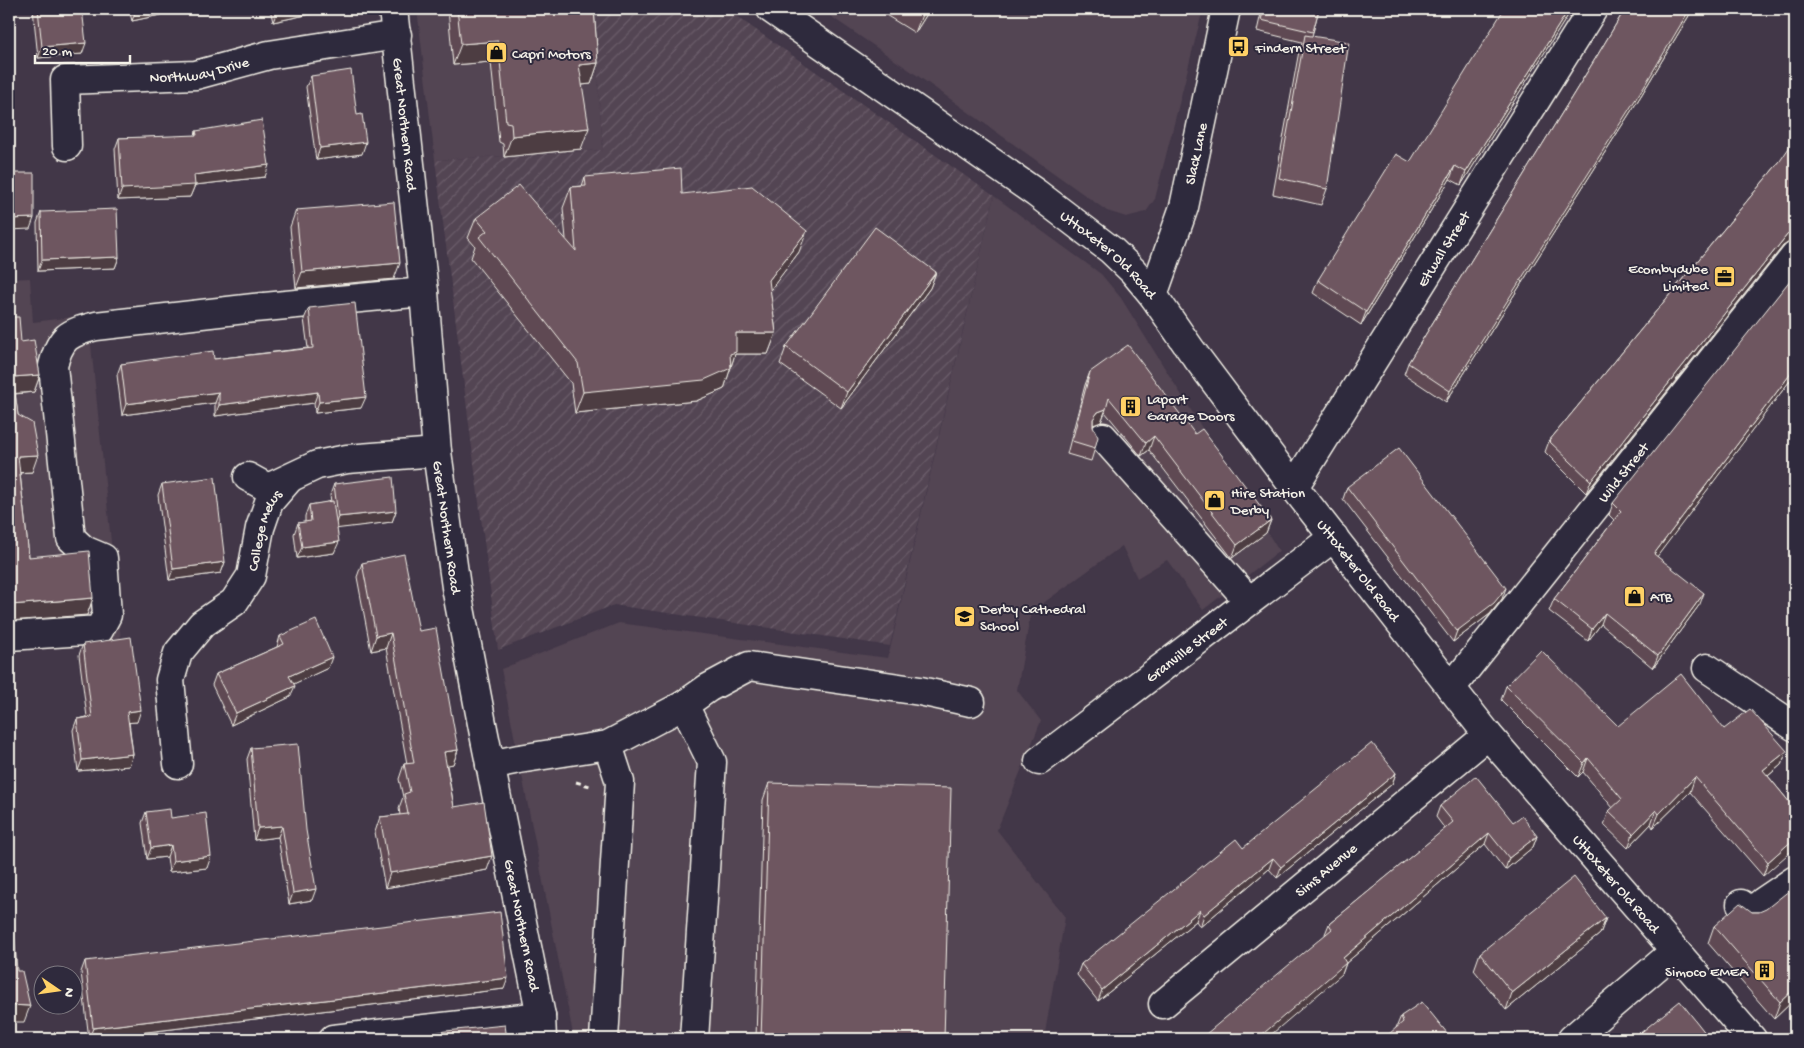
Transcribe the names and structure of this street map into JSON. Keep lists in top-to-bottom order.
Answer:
{
  "streets": {
    "street": [
      "Northway Drive",
      "Great Northern Road",
      "Slack Lane",
      "Etwall Street",
      "Uttoxeter Old Road",
      "Wild Street",
      "College Mews",
      "Granville Street",
      "Sims Avenue"
    ]
  },
  "crossings": [
    ["Northway Drive", "Great Northern Road"],
    ["Great Northern Road", "College Mews"],
    ["Slack Lane", "Uttoxeter Old Road"],
    ["Etwall Street", "Uttoxeter Old Road"],
    ["Uttoxeter Old Road", "Wild Street"],
    ["Uttoxeter Old Road", "Granville Street"],
    ["Uttoxeter Old Road", "Sims Avenue"]
  ],
  "places": {
    "bus stop": ["Findern Street"],
    "shop": ["Capri Motors", "Hire Station Derby", "ATB"],
    "office": ["Ecombydube Limited"],
    "building": ["Laport Garage Doors", "Simoco EMEA"],
    "school or university": ["Derby Cathedral School"]
  },
  "scale_bar": "20 m",
  "north": "right"
}
